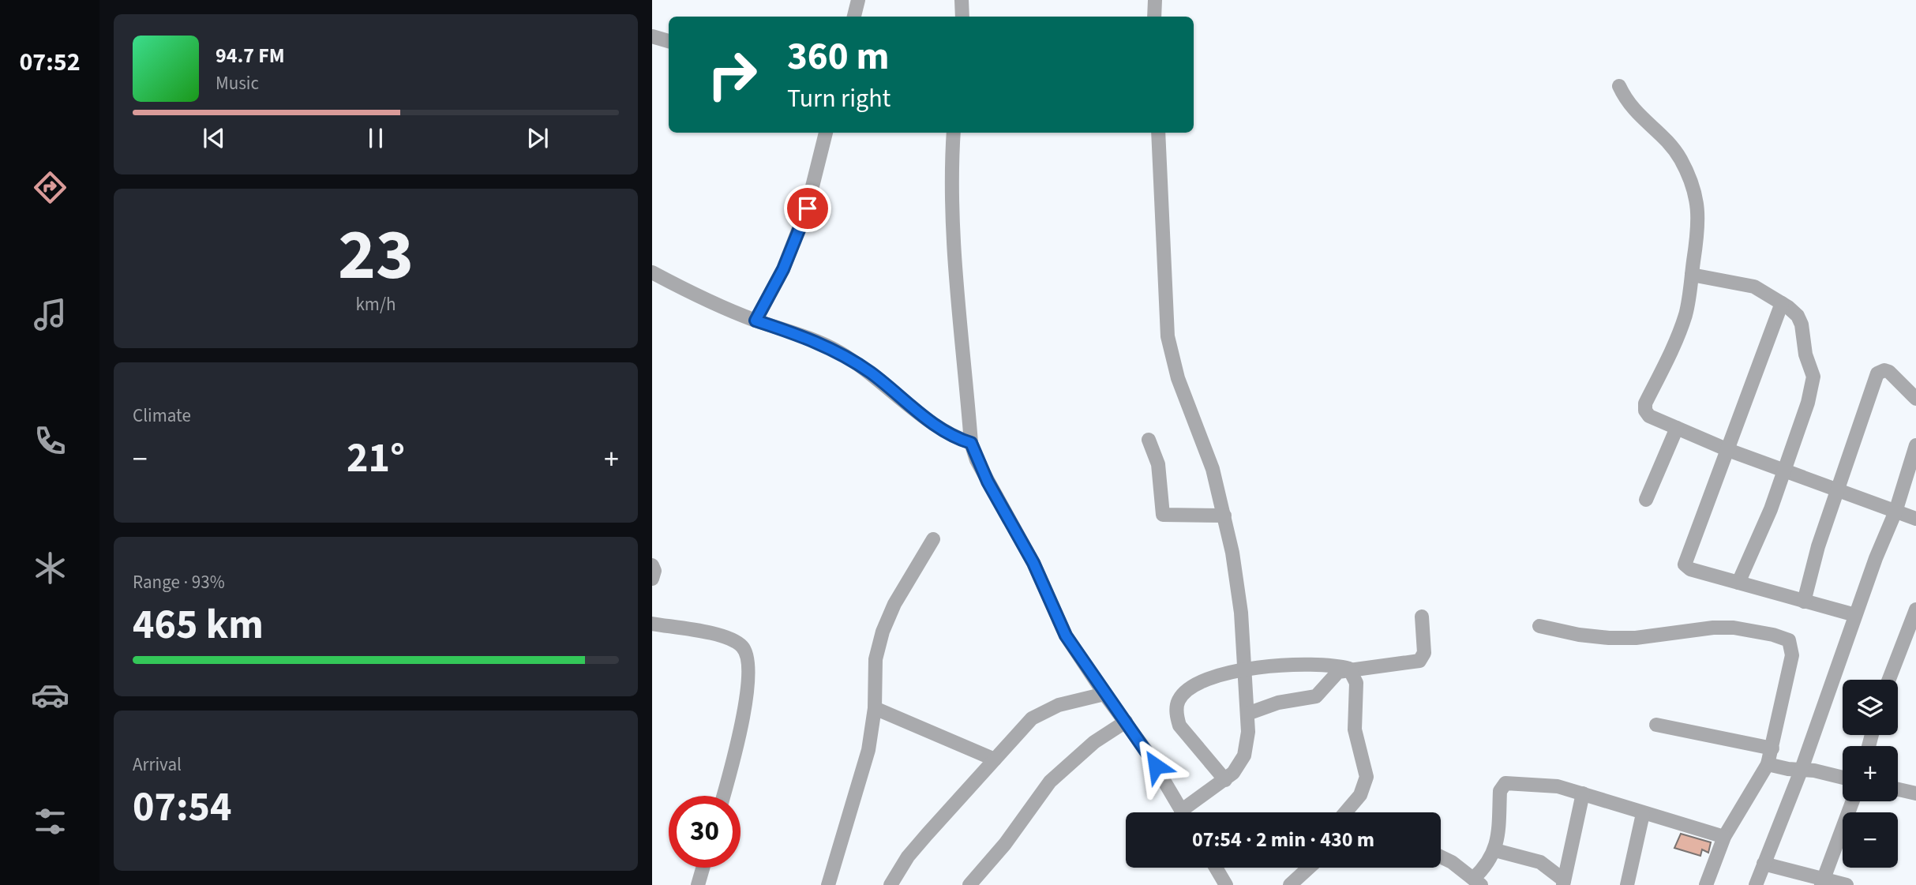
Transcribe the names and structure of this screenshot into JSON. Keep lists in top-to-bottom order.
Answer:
{
  "page": {
    "tabs": "07:52",
    "turn": ["360 m", "Turn right"],
    "song": ["94.7 FM", "Music"],
    "tile": [
      ["23", "km/h"],
      "Climate",
      ["Range · 93%", "465 km"],
      ["Arrival", "07:54"]
    ],
    "heat": ["−", "21°", "+"],
    "map_buttons": ["+", "−"],
    "limit": "30",
    "trip": "07:54 · 2 min · 430 m"
  }
}
